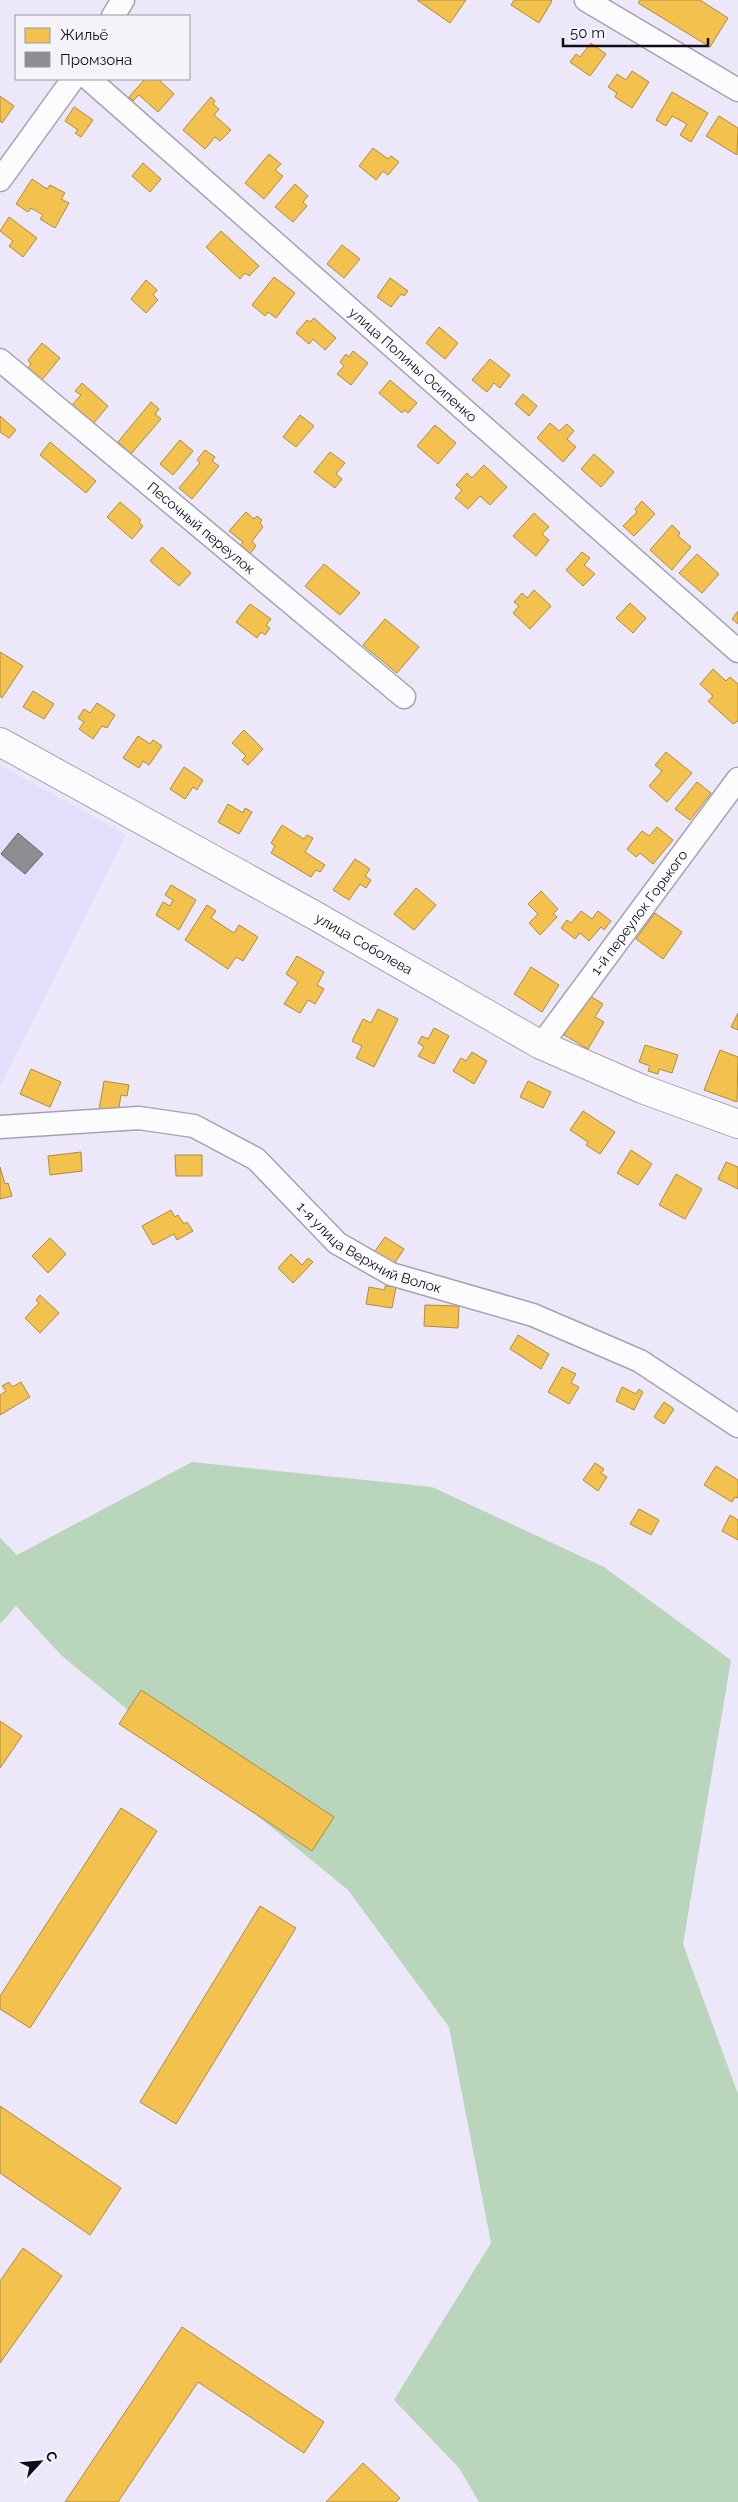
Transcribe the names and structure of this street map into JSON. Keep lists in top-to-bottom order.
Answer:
{
  "streets": {
    "street": [
      "улица Полины Осипенко",
      "Песочный переулок",
      "1-й переулок Горького",
      "улица Соболева",
      "1-я улица Верхний Волок"
    ]
  },
  "crossings": [
    ["1-й переулок Горького", "улица Соболева"]
  ],
  "legend": ["Жильё", "Промзона"],
  "scale_bar": "50 m",
  "north": "top right"
}
